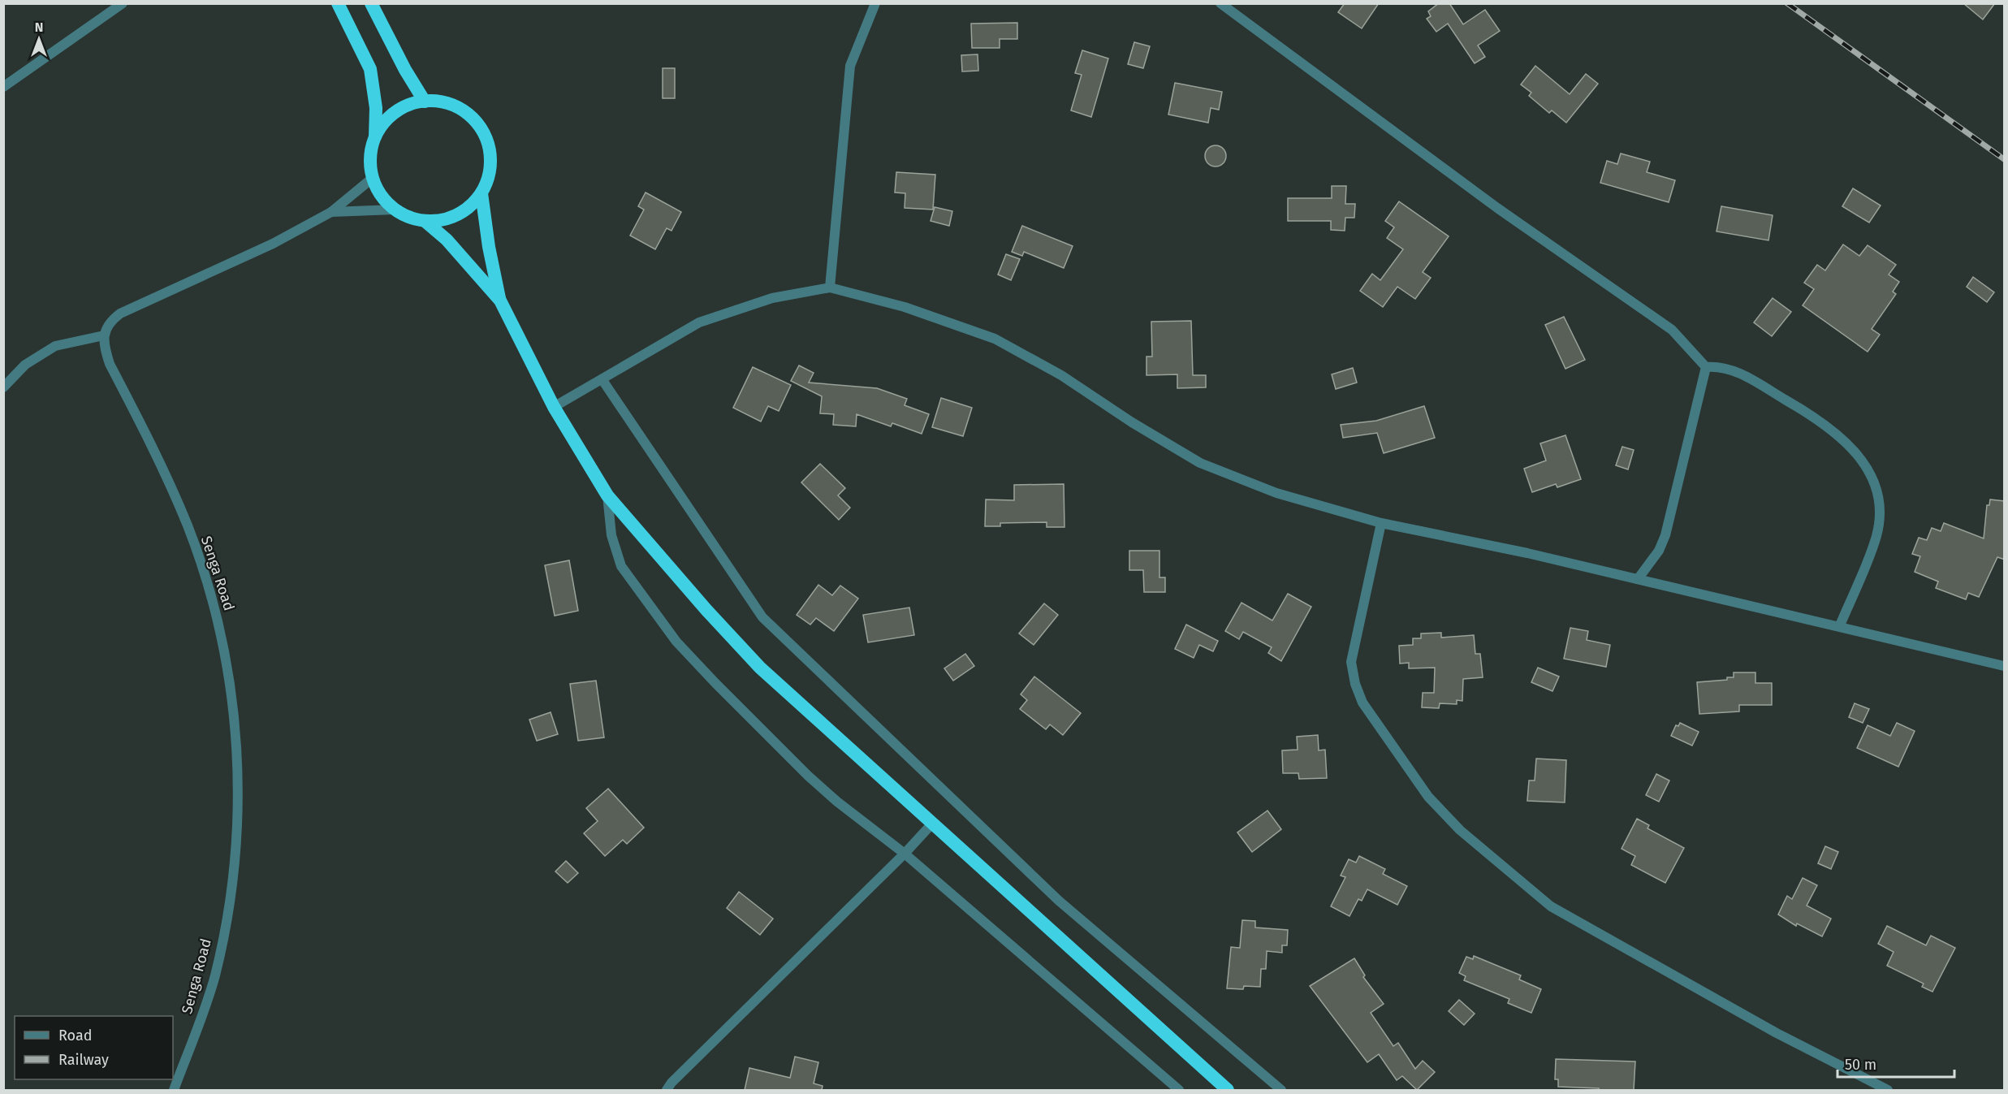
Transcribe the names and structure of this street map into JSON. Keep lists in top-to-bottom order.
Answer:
{
  "streets": {
    "street": ["Senga Road"]
  },
  "legend": ["Road", "Railway"],
  "scale_bar": "50 m",
  "north": "top"
}
